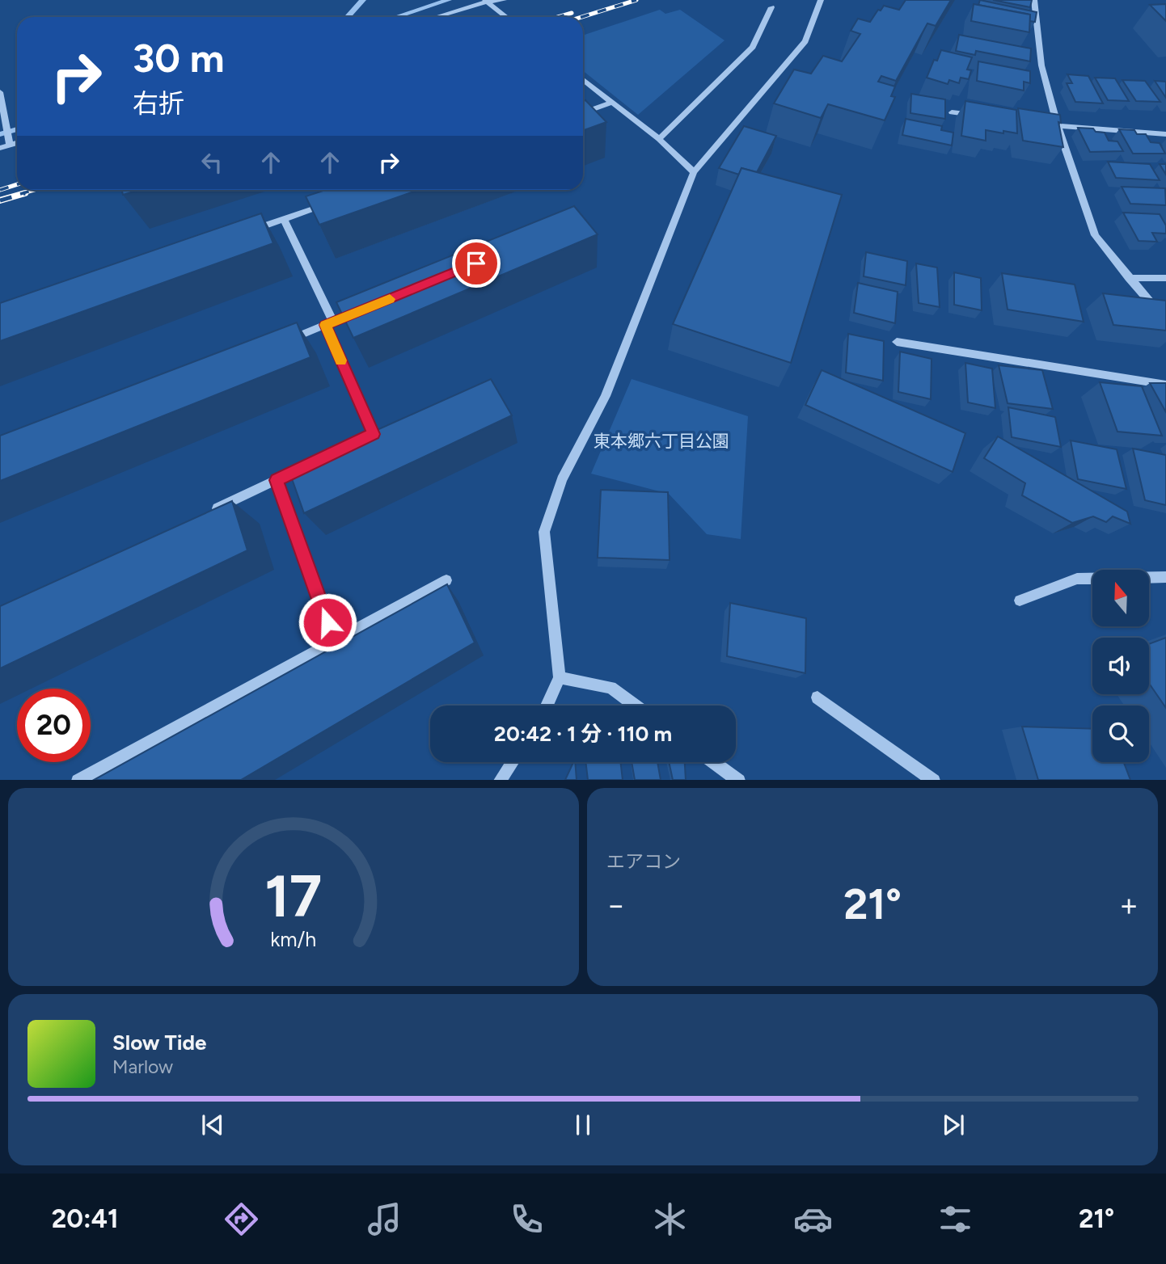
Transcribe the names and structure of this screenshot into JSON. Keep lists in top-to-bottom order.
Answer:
{
  "parks": ["東本郷六丁目公園"],
  "north": "top",
  "page": {
    "turn": ["30 m", "右折"],
    "limit": "20",
    "trip": "20:42 · 1 分 · 110 m",
    "tile": "エアコン",
    "heat": ["−", "21°", "+"],
    "song": ["Slow Tide", "Marlow"],
    "tabs": ["20:41", "21°"],
    "gauge": ["17", "km/h"]
  }
}
